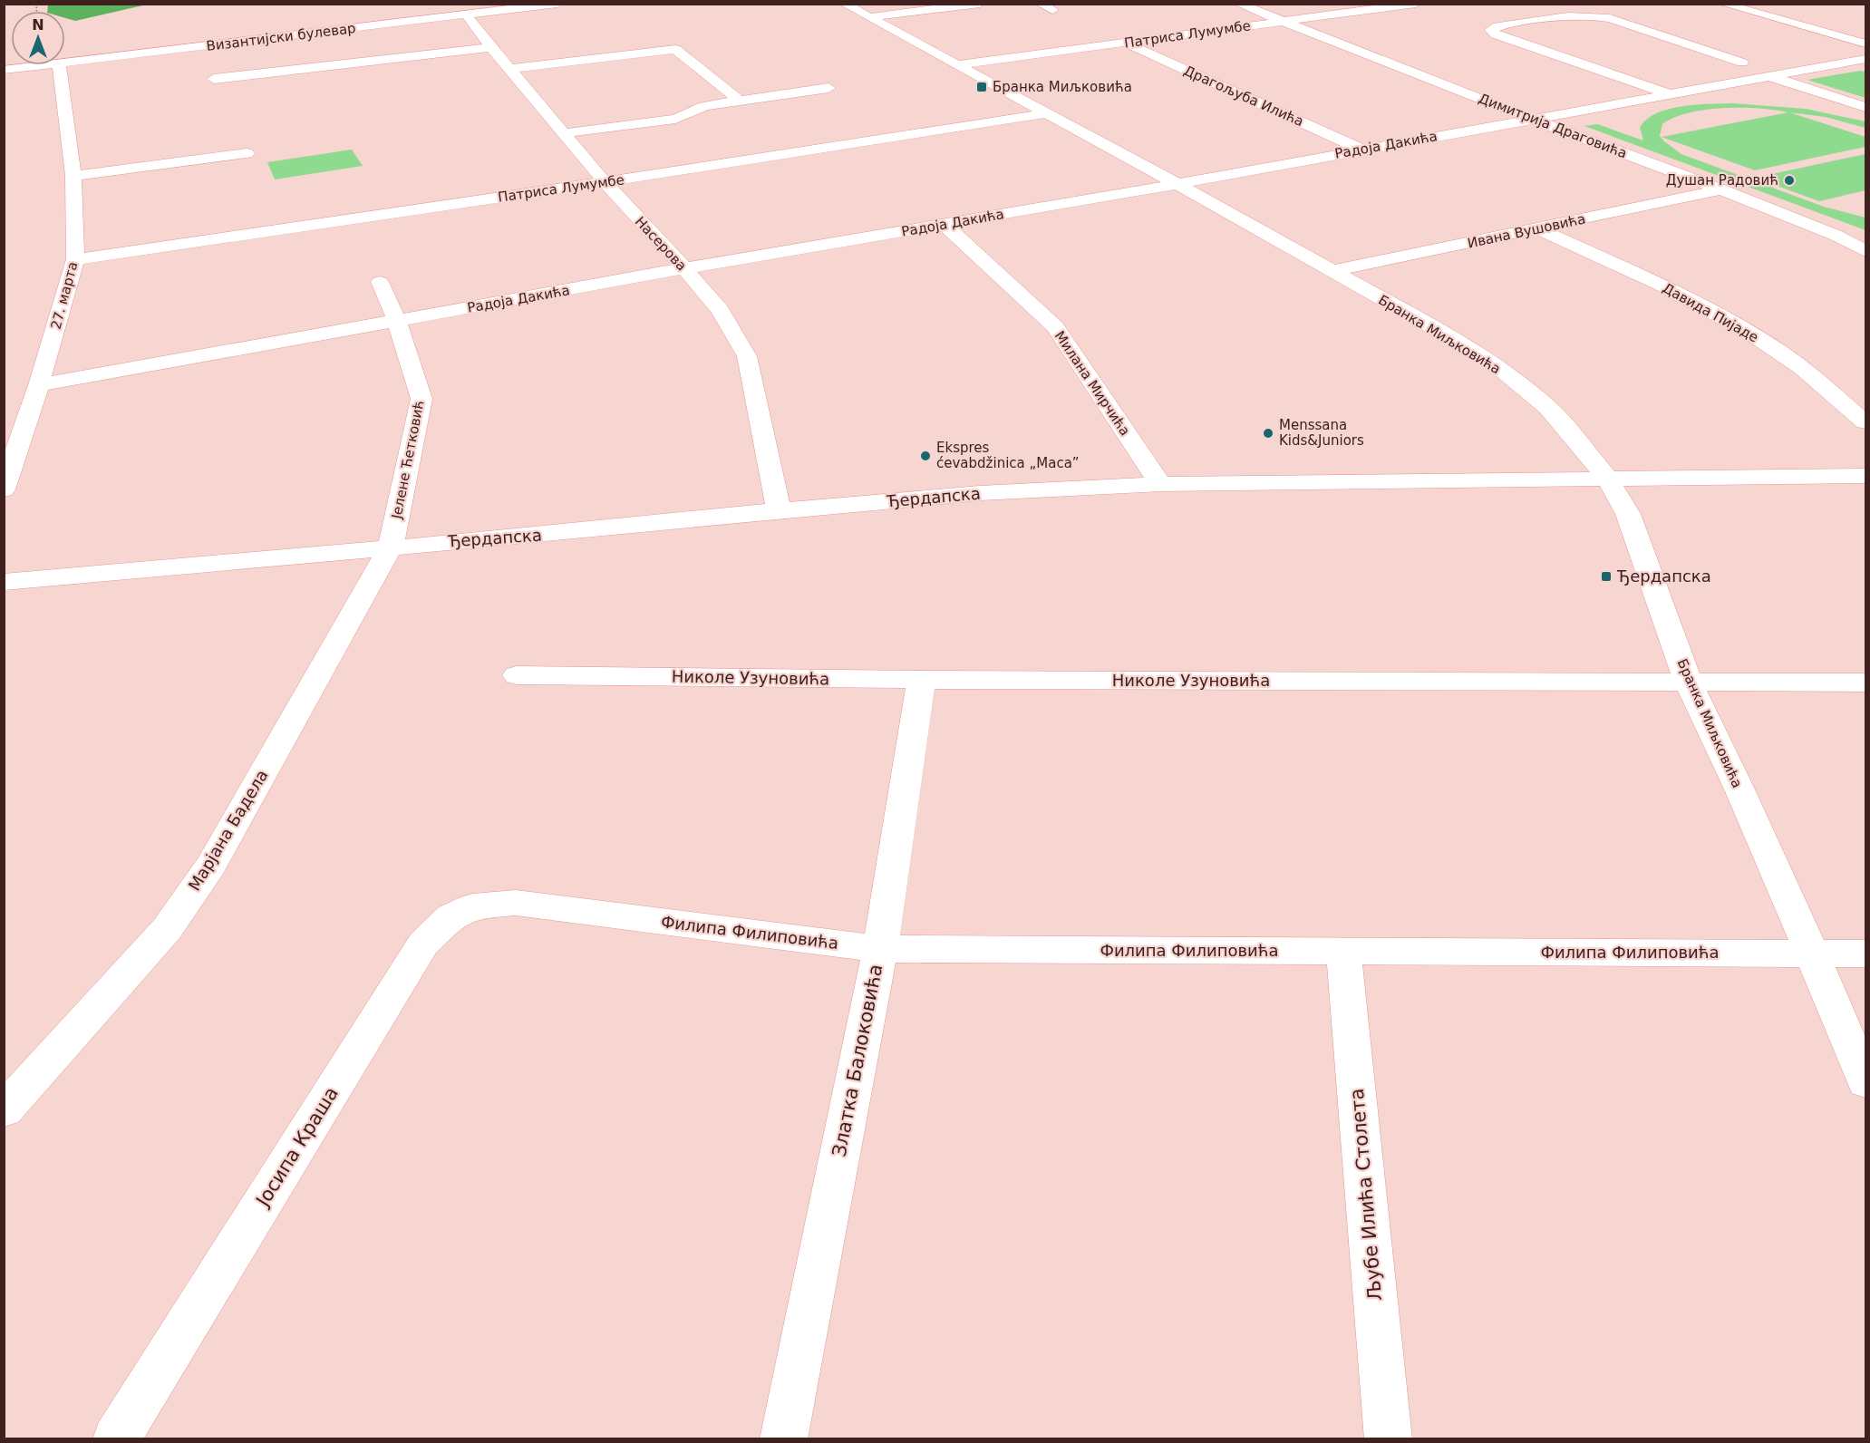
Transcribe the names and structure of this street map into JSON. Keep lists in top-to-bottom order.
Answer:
{
  "streets": {
    "street": [
      "Патриса Лумумбе",
      "Византијски булевар",
      "Драгољуба Илића",
      "Димитрија Драговића",
      "Радоја Дакића",
      "Ивана Вушовића",
      "Насерова",
      "27. марта",
      "Давида Пијаде",
      "Бранка Миљковића",
      "Милана Мирчића",
      "Јелене Ћетковић",
      "Ђердапска",
      "Николе Узуновића",
      "Марјана Бадела",
      "Филипа Филиповића",
      "Златка Балоковића",
      "Јосипа Краша",
      "Љубе Илића Столета"
    ]
  },
  "crossings": [
    ["Патриса Лумумбе", "Драгољуба Илића"],
    ["Патриса Лумумбе", "Димитрија Драговића"],
    ["Патриса Лумумбе", "Насерова"],
    ["Патриса Лумумбе", "27. марта"],
    ["Патриса Лумумбе", "Бранка Миљковића"],
    ["Византијски булевар", "Насерова"],
    ["Драгољуба Илића", "Радоја Дакића"],
    ["Димитрија Драговића", "Радоја Дакића"],
    ["Димитрија Драговића", "Ивана Вушовића"],
    ["Радоја Дакића", "Насерова"],
    ["Радоја Дакића", "27. марта"],
    ["Радоја Дакића", "Бранка Миљковића"],
    ["Радоја Дакића", "Милана Мирчића"],
    ["Радоја Дакића", "Јелене Ћетковић"],
    ["Ивана Вушовића", "Давида Пијаде"],
    ["Ивана Вушовића", "Бранка Миљковића"],
    ["Насерова", "Ђердапска"],
    ["Бранка Миљковића", "Ђердапска"],
    ["Бранка Миљковића", "Николе Узуновића"],
    ["Бранка Миљковића", "Филипа Филиповића"],
    ["Милана Мирчића", "Ђердапска"],
    ["Јелене Ћетковић", "Ђердапска"],
    ["Јелене Ћетковић", "Марјана Бадела"],
    ["Ђердапска", "Марјана Бадела"],
    ["Николе Узуновића", "Златка Балоковића"],
    ["Филипа Филиповића", "Златка Балоковића"],
    ["Филипа Филиповића", "Јосипа Краша"],
    ["Филипа Филиповића", "Љубе Илића Столета"]
  ],
  "places": {
    "transit": ["Бранка Миљковића", "Ђердапска"],
    "other": ["Душан Радовић", "Menssana Kids&Juniors", "Ekspres ćevabdžinica „Maca”"]
  },
  "north": "top"
}
